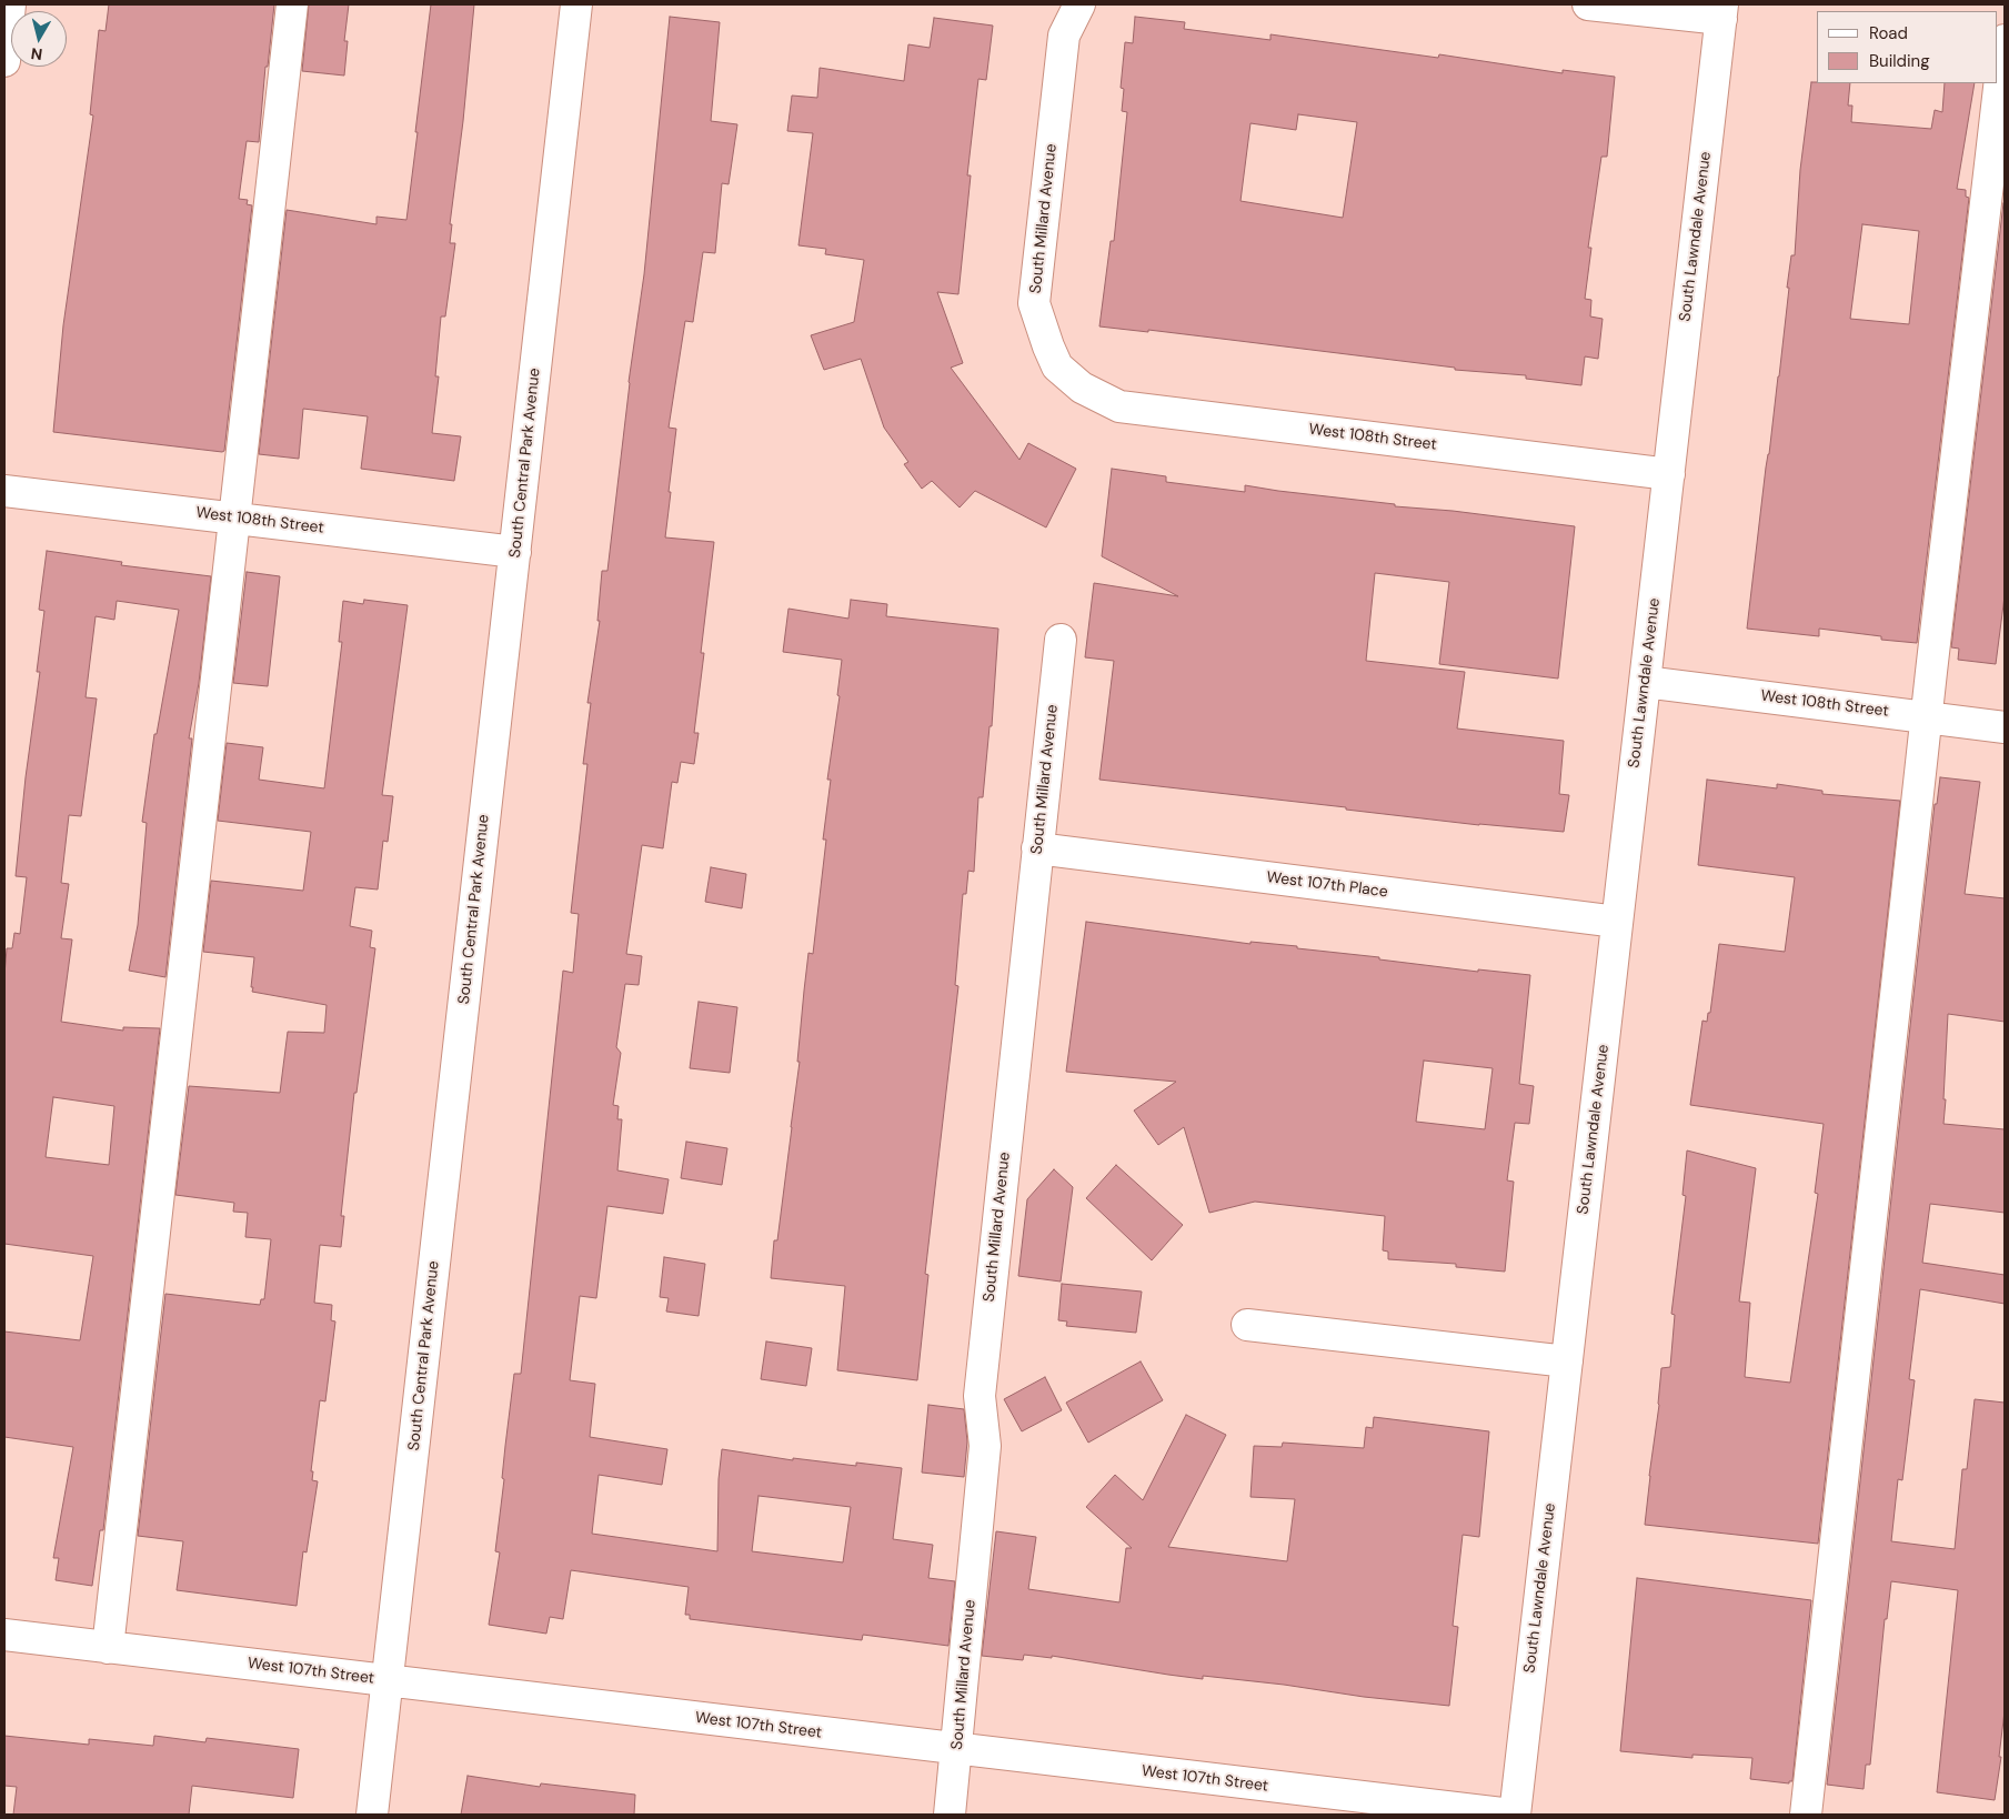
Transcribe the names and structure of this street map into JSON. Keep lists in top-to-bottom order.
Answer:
{
  "streets": {
    "street": [
      "South Millard Avenue",
      "South Lawndale Avenue",
      "West 108th Street",
      "South Central Park Avenue",
      "West 107th Place",
      "West 107th Street"
    ]
  },
  "crossings": [
    ["South Millard Avenue", "West 108th Street"],
    ["South Millard Avenue", "West 107th Place"],
    ["South Millard Avenue", "West 107th Street"],
    ["South Lawndale Avenue", "West 108th Street"],
    ["South Lawndale Avenue", "West 107th Place"],
    ["South Lawndale Avenue", "West 107th Street"],
    ["West 108th Street", "South Central Park Avenue"],
    ["South Central Park Avenue", "West 107th Street"]
  ],
  "legend": ["Road", "Building"],
  "north": "bottom"
}
